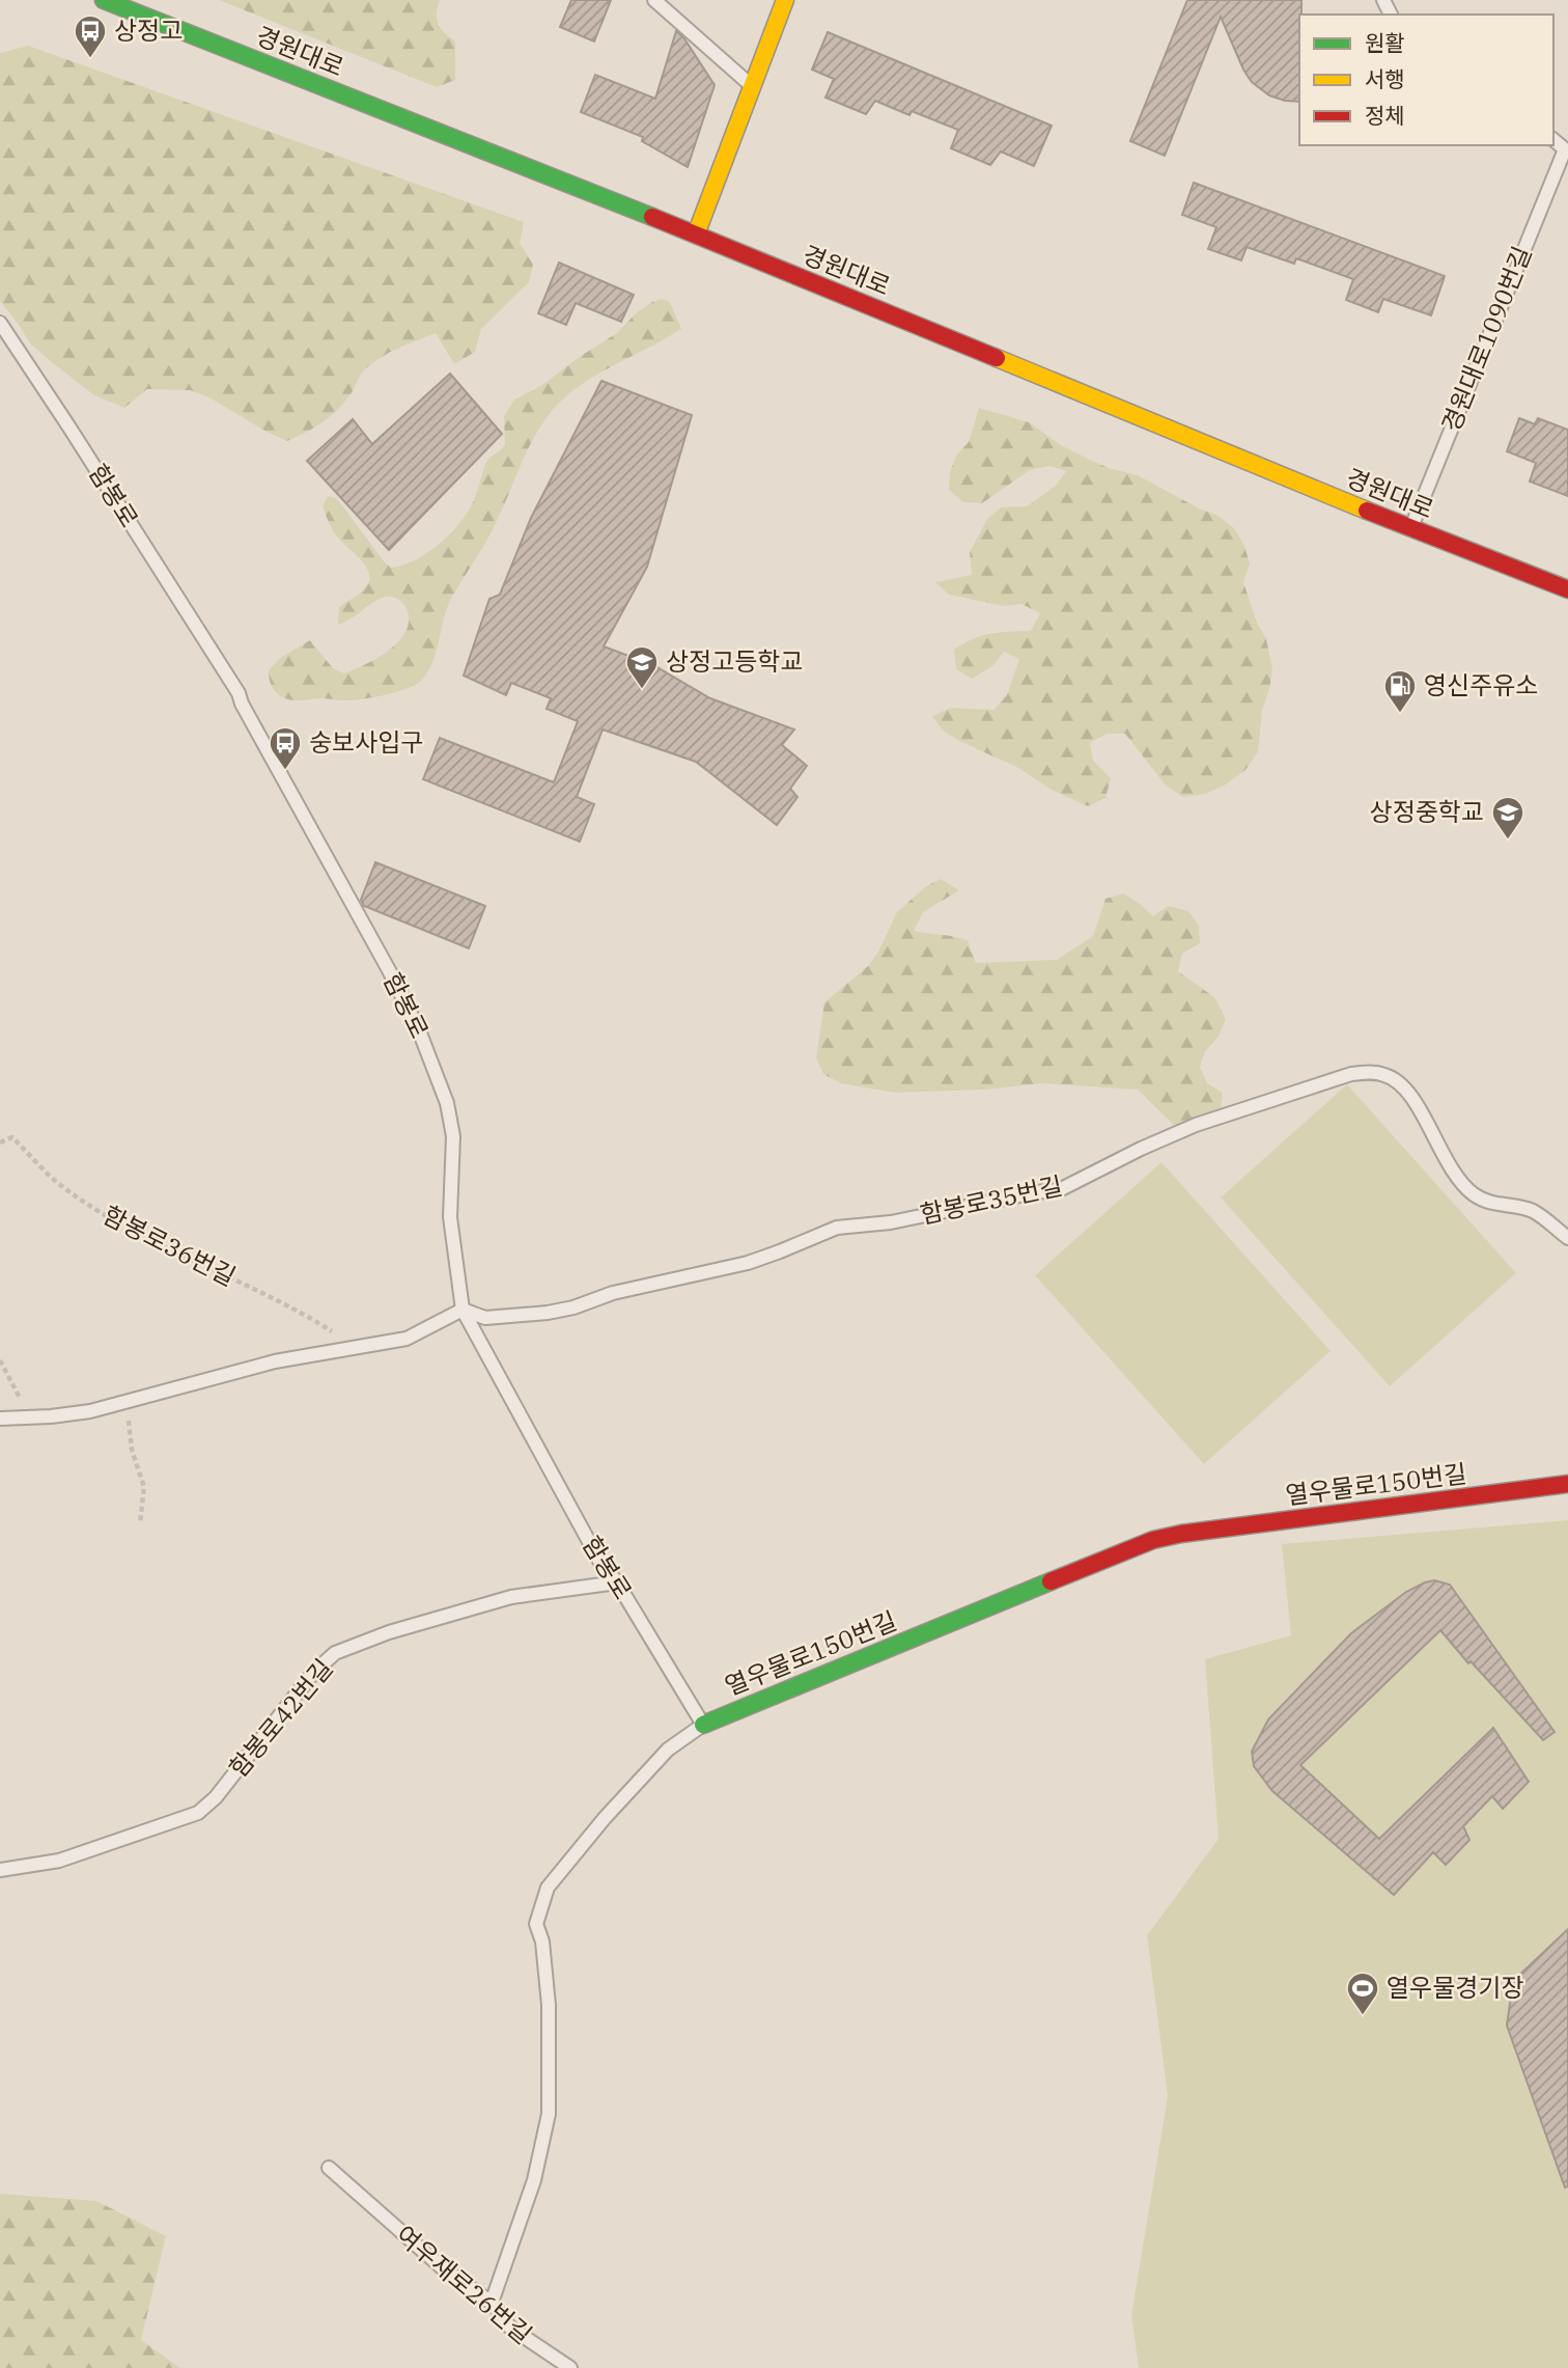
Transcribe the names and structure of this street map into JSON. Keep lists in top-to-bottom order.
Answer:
{
  "streets": {
    "main road": ["경원대로", "열우물로150번길"],
    "lane": [
      "경원대로1090번길",
      "함봉로",
      "함봉로35번길",
      "함봉로42번길",
      "여우재로26번길"
    ],
    "path": ["함봉로36번길"]
  },
  "crossings": [
    ["경원대로", "경원대로1090번길"],
    ["함봉로", "함봉로35번길"],
    ["함봉로", "열우물로150번길"],
    ["함봉로", "함봉로42번길"],
    ["열우물로150번길", "여우재로26번길"]
  ],
  "places": {
    "bus stop": ["상정고", "숭보사입구"],
    "school or university": ["상정고등학교", "상정중학교"],
    "fuel station": ["영신주유소"],
    "sports": ["열우물경기장"]
  },
  "legend": ["원활", "서행", "정체"]
}
